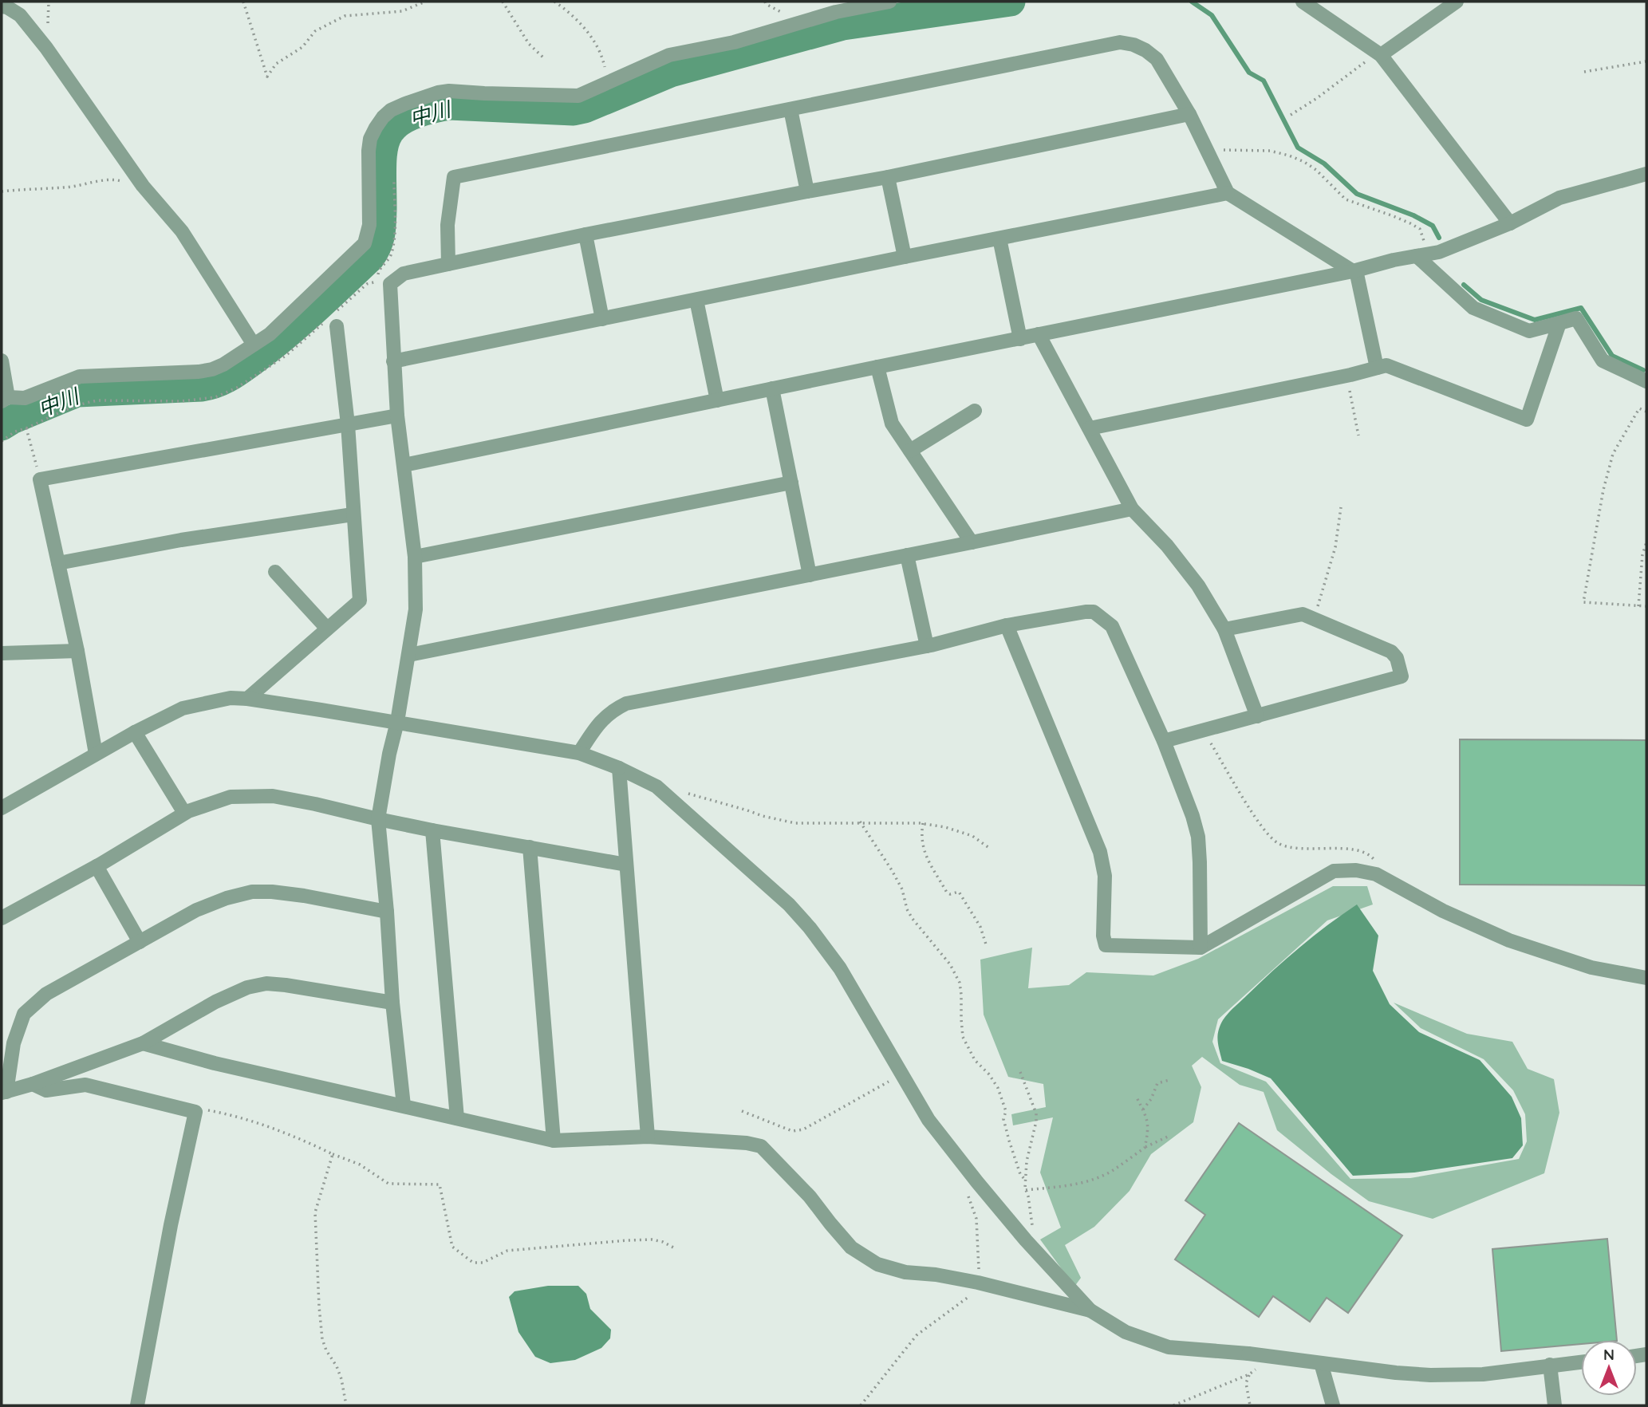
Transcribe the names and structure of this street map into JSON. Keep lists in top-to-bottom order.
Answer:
{
  "water": ["中川"],
  "north": "top"
}
